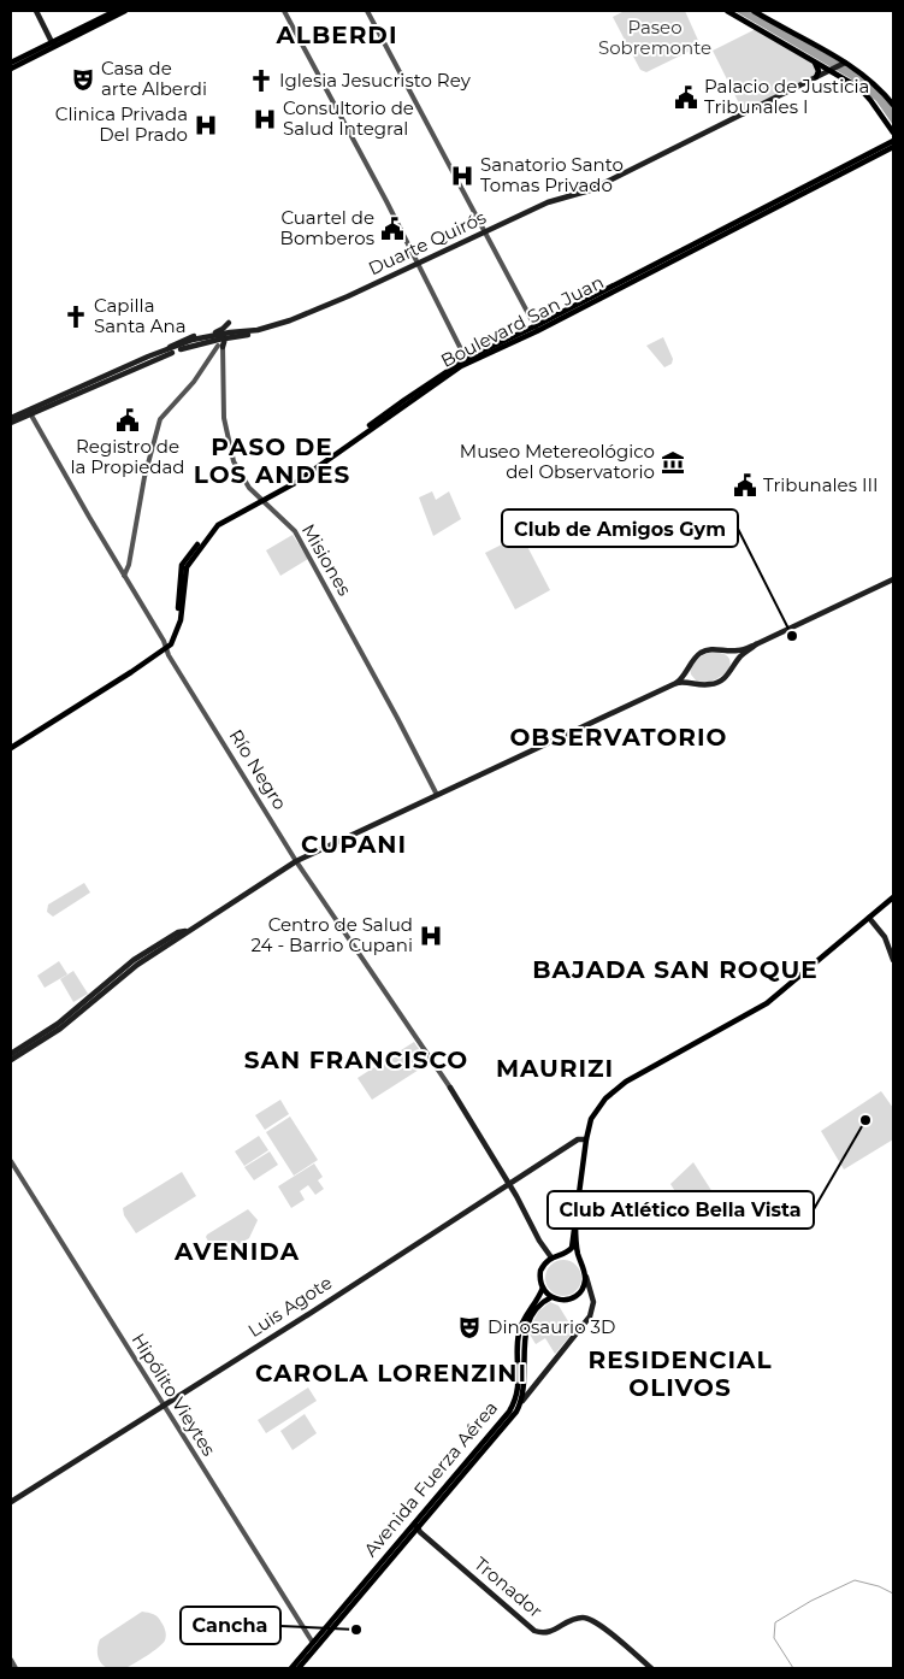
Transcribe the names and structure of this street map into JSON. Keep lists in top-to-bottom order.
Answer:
{
  "streets": {
    "main road": [
      "Duarte Quirós",
      "Boulevard San Juan",
      "Río Negro",
      "Luis Agote",
      "Avenida Fuerza Aérea",
      "Tronador"
    ],
    "street": ["Misiones", "Hipólito Vieytes"]
  },
  "crossings": [
    ["Duarte Quirós", "Río Negro"],
    ["Boulevard San Juan", "Misiones"],
    ["Boulevard San Juan", "Río Negro"],
    ["Río Negro", "Luis Agote"],
    ["Río Negro", "Avenida Fuerza Aérea"],
    ["Luis Agote", "Hipólito Vieytes"],
    ["Hipólito Vieytes", "Avenida Fuerza Aérea"],
    ["Avenida Fuerza Aérea", "Tronador"]
  ],
  "districts": [
    "ALBERDI",
    "PASO DE LOS ANDES",
    "OBSERVATORIO",
    "CUPANI",
    "BAJADA SAN ROQUE",
    "SAN FRANCISCO",
    "MAURIZI",
    "AVENIDA",
    "RESIDENCIAL OLIVOS",
    "CAROLA LORENZINI"
  ],
  "parks": ["Paseo Sobremonte"],
  "places": {
    "theatre": ["Casa de arte Alberdi", "Dinosaurio 3D"],
    "church": ["Iglesia Jesucristo Rey", "Capilla Santa Ana"],
    "public building": [
      "Palacio de Justicia Tribunales I",
      "Cuartel de Bomberos",
      "Registro de la Propiedad",
      "Tribunales III"
    ],
    "hospital": [
      "Consultorio de Salud Integral",
      "Clinica Privada Del Prado",
      "Sanatorio Santo Tomas Privado",
      "Centro de Salud 24 - Barrio Cupani"
    ],
    "museum": ["Museo Metereológico del Observatorio"],
    "other": ["Club de Amigos Gym", "Club Atlético Bella Vista", "Cancha"]
  }
}
